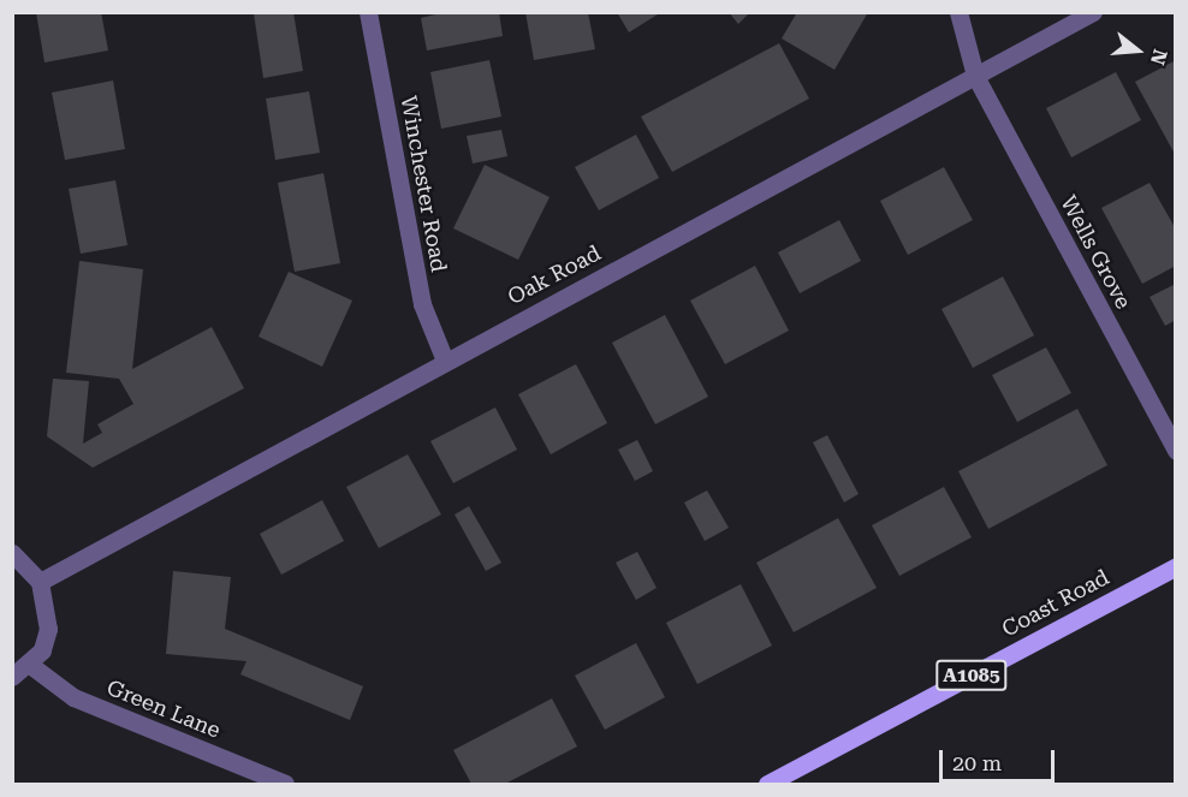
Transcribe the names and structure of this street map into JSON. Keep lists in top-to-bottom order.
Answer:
{
  "streets": {
    "main road": ["Coast Road", "A1085"],
    "street": [
      "Winchester Road",
      "Wells Grove",
      "Oak Road",
      "Green Lane"
    ]
  },
  "crossings": [
    ["Winchester Road", "Oak Road"],
    ["Wells Grove", "Oak Road"]
  ],
  "scale_bar": "20 m",
  "north": "right"
}
